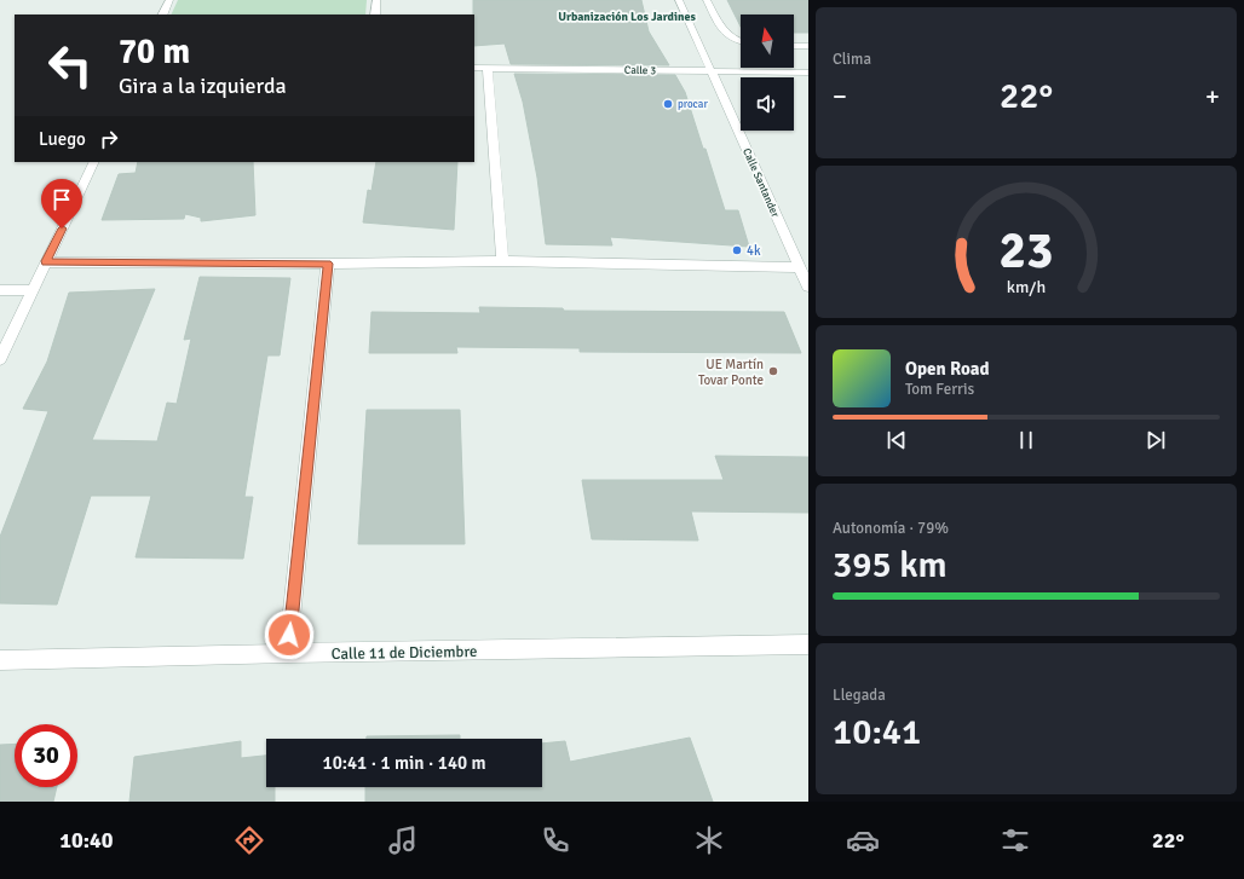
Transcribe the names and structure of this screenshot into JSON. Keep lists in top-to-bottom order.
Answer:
{
  "streets": {
    "street": ["Calle 3", "Calle Santander", "Calle 11 de Diciembre"]
  },
  "crossings": [
    ["Calle 3", "Calle Santander"]
  ],
  "districts": ["Urbanización Los Jardines"],
  "places": ["procar", "4k", "UE Martín Tovar Ponte"],
  "north": "top",
  "page": {
    "tile": [
      "Clima",
      ["Autonomía · 79%", "395 km"],
      ["Llegada", "10:41"]
    ],
    "turn": ["70 m", "Gira a la izquierda"],
    "heat": ["−", "22°", "+"],
    "then": "Luego",
    "song": ["Open Road", "Tom Ferris"],
    "limit": "30",
    "trip": "10:41 · 1 min · 140 m",
    "tabs": ["10:40", "22°"],
    "gauge": ["23", "km/h"]
  }
}
